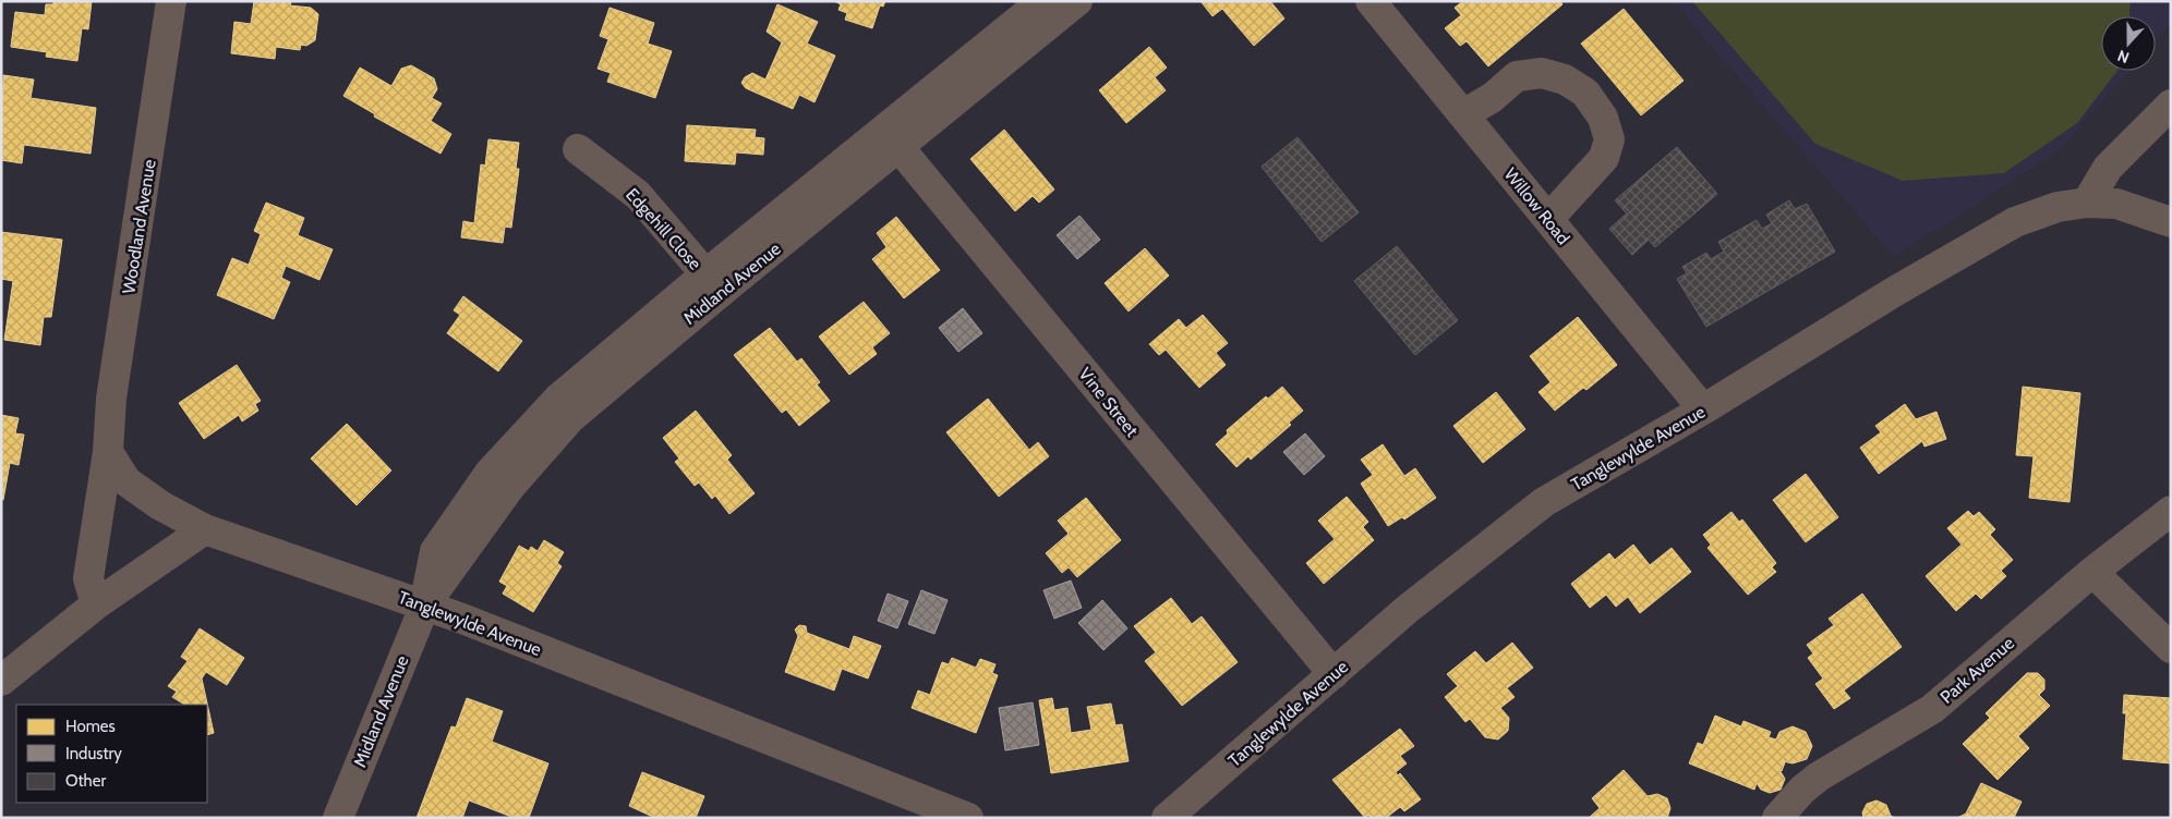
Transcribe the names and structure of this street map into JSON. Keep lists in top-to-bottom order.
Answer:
{
  "streets": {
    "street": [
      "Willow Road",
      "Woodland Avenue",
      "Edgehill Close",
      "Midland Avenue",
      "Vine Street",
      "Tanglewylde Avenue",
      "Park Avenue"
    ]
  },
  "crossings": [
    ["Willow Road", "Tanglewylde Avenue"],
    ["Edgehill Close", "Midland Avenue"],
    ["Midland Avenue", "Vine Street"],
    ["Midland Avenue", "Tanglewylde Avenue"],
    ["Vine Street", "Tanglewylde Avenue"]
  ],
  "legend": ["Homes", "Industry", "Other"],
  "north": "bottom"
}
